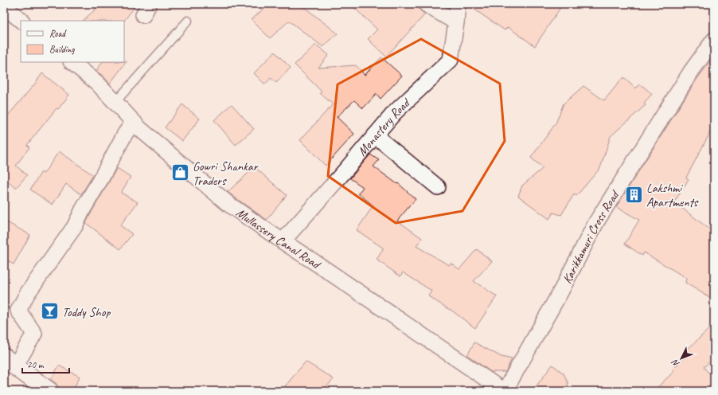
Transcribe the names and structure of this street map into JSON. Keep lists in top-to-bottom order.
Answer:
{
  "streets": {
    "street": ["Monastery Road", "Mullassery Canal Road", "Karikkamuri Cross Road"]
  },
  "crossings": [
    ["Monastery Road", "Mullassery Canal Road"],
    ["Mullassery Canal Road", "Karikkamuri Cross Road"]
  ],
  "places": {
    "shop": ["Gowri Shankar Traders"],
    "building": ["Lakshmi Apartments"],
    "bar": ["Toddy Shop"]
  },
  "legend": ["Road", "Building"],
  "scale_bar": "20 m",
  "north": "bottom left"
}
